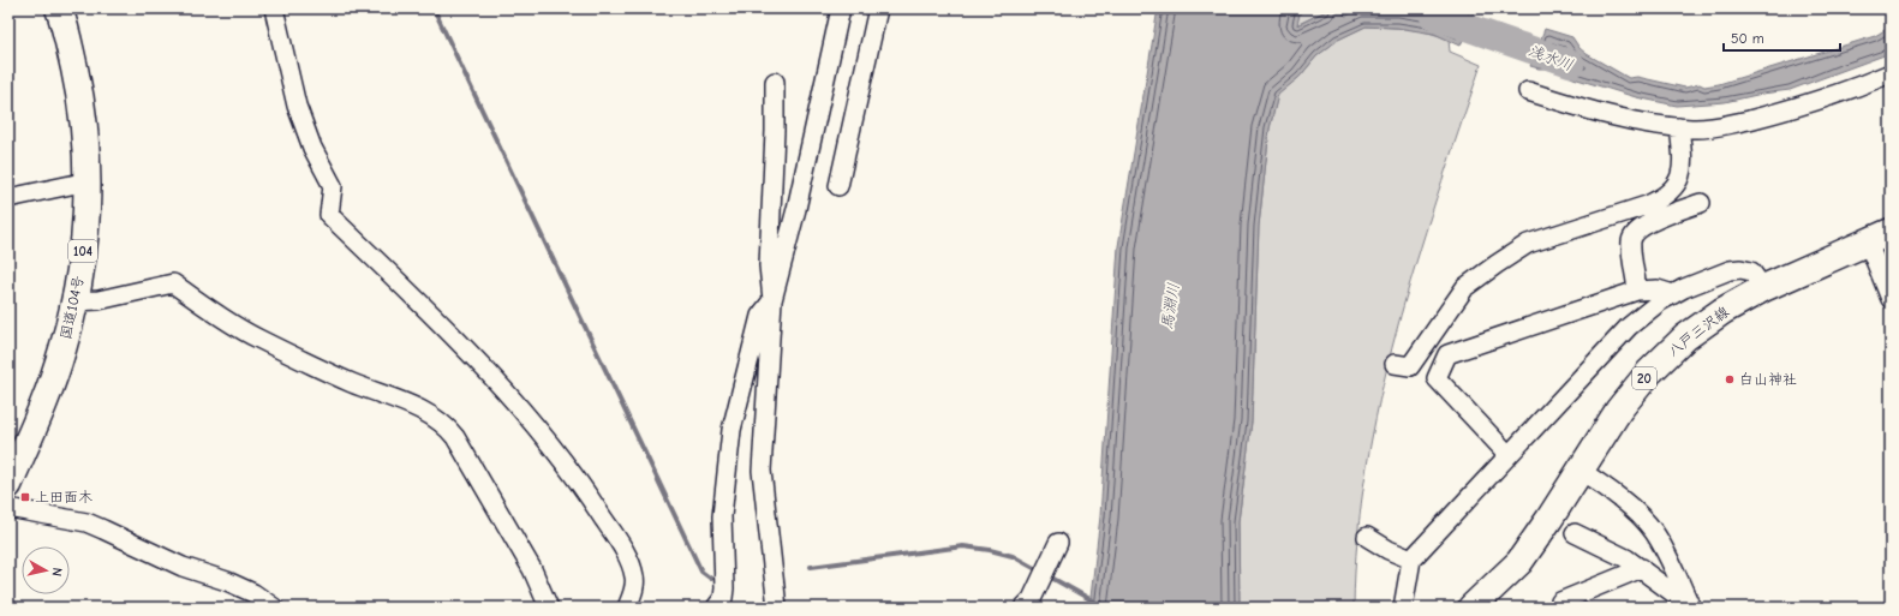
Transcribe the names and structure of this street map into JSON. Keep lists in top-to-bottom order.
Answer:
{
  "streets": {
    "main road": [
      "104",
      "国道104号",
      "八戸三沢線",
      "20"
    ]
  },
  "water": ["浅水川", "馬淵川"],
  "places": {
    "other": ["白山神社"],
    "transit": ["上田面木"]
  },
  "scale_bar": "50 m",
  "north": "right"
}
